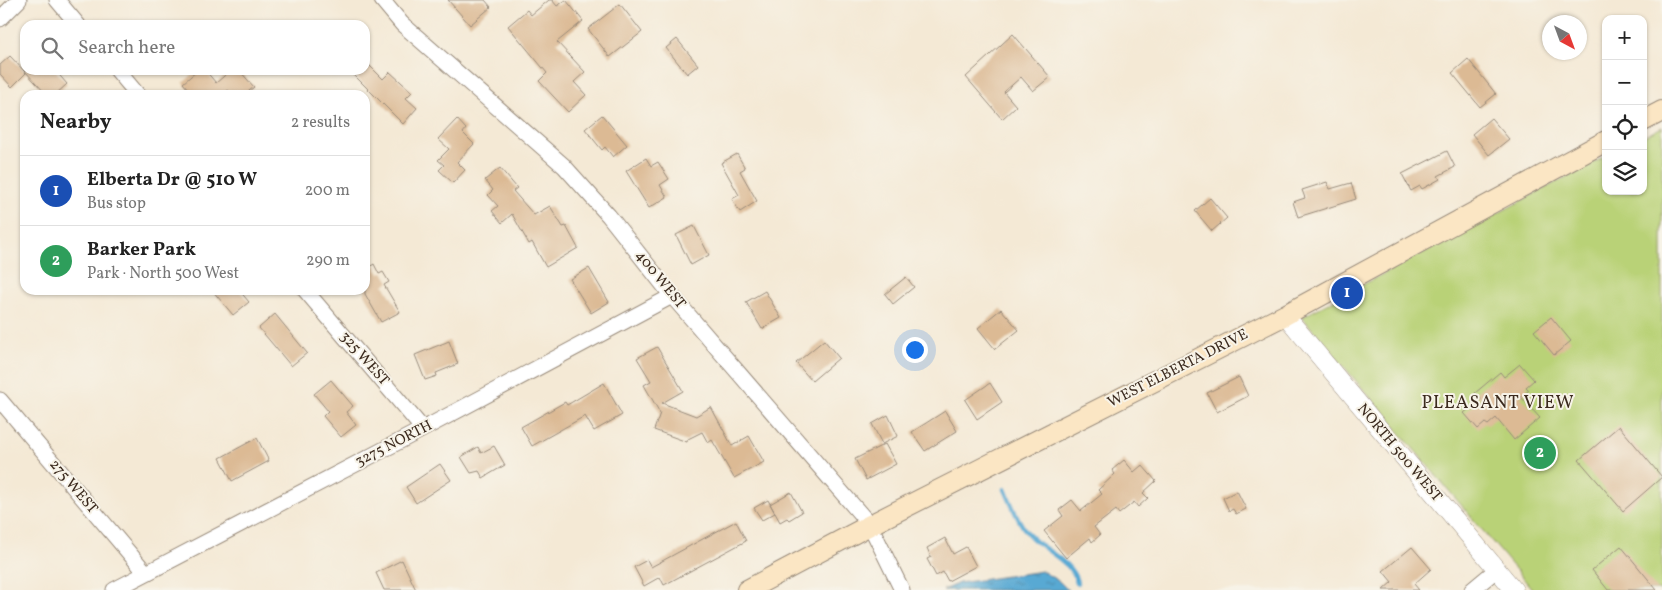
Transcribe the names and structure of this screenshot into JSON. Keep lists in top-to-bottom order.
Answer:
{
  "streets": {
    "main road": ["WEST ELBERTA DRIVE"],
    "street": [
      "400 WEST",
      "325 WEST",
      "3275 NORTH",
      "NORTH 500 WEST",
      "275 WEST"
    ]
  },
  "crossings": [
    ["400 WEST", "WEST ELBERTA DRIVE"],
    ["400 WEST", "3275 NORTH"],
    ["325 WEST", "3275 NORTH"],
    ["WEST ELBERTA DRIVE", "NORTH 500 WEST"],
    ["3275 NORTH", "275 WEST"]
  ],
  "districts": ["PLEASANT VIEW"],
  "north": "bottom right",
  "page": {
    "map_buttons": ["+", "−"],
    "search": "Search here",
    "heading": ["Nearby", "2 results"],
    "list": [
      {
        "mark": "1",
        "name": "Elberta Dr @ 510 W",
        "note": "Bus stop",
        "value": "200 m"
      },
      {
        "mark": "2",
        "name": "Barker Park",
        "note": "Park · North 500 West",
        "value": "290 m"
      }
    ],
    "pins": ["1", "2"]
  }
}
